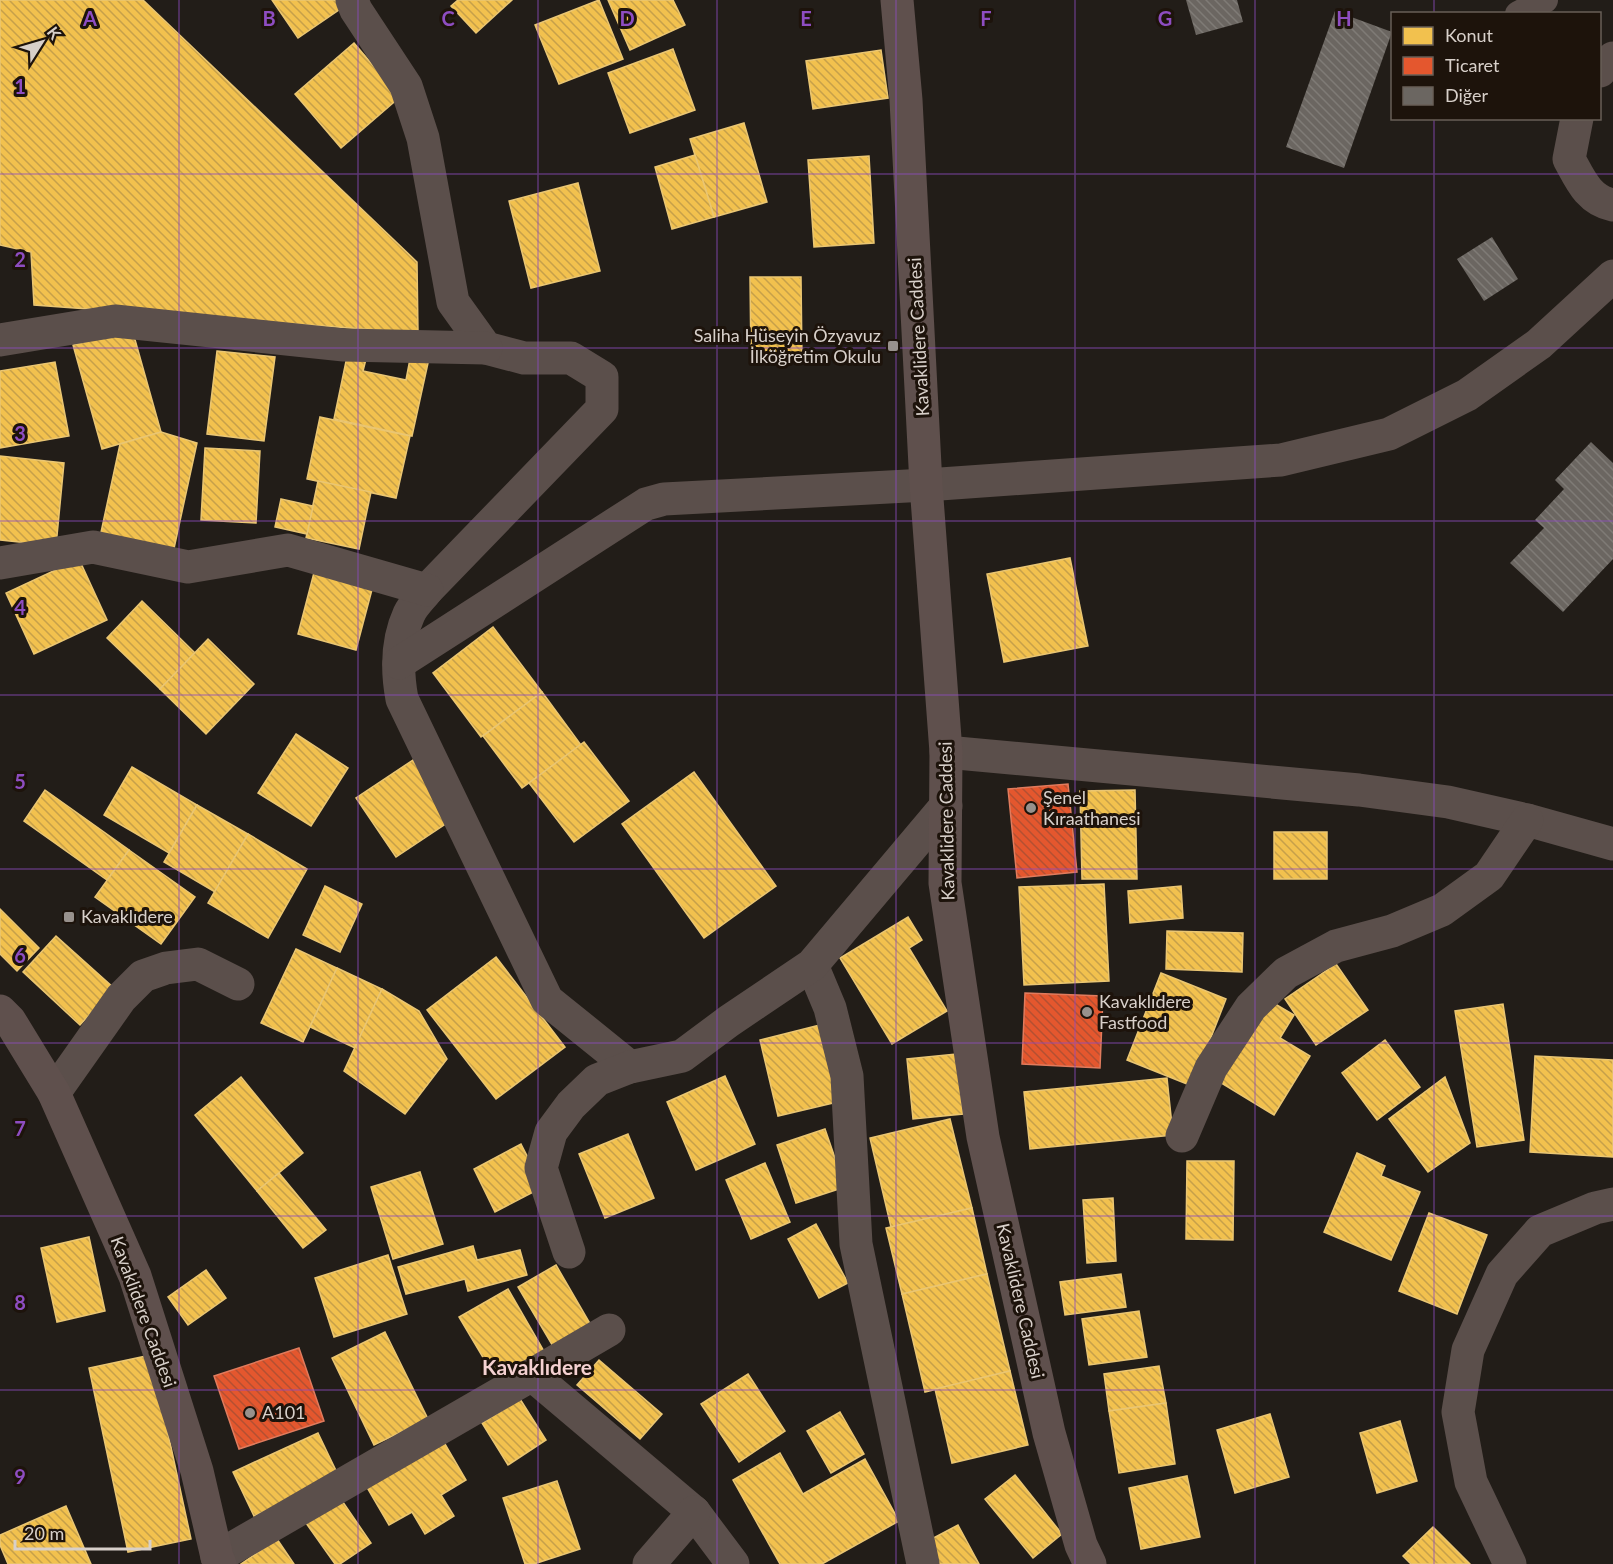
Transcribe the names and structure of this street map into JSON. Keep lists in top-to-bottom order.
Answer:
{
  "streets": {
    "street": ["Kavaklidere Caddesi"]
  },
  "districts": ["Kavaklıdere"],
  "places": {
    "transit": ["Saliha Hüseyin Özyavuz İlköğretim Okulu", "Kavaklıdere"],
    "other": ["Şenel Kıraathanesi", "Kavaklıdere Fastfood", "A101"]
  },
  "legend": ["Konut", "Ticaret", "Diğer"],
  "scale_bar": "20 m",
  "north": "top right",
  "grid": {
    "columns": [
      "A",
      "B",
      "C",
      "D",
      "E",
      "F",
      "G",
      "H"
    ],
    "rows": [
      "1",
      "2",
      "3",
      "4",
      "5",
      "6",
      "7",
      "8",
      "9"
    ]
  }
}
